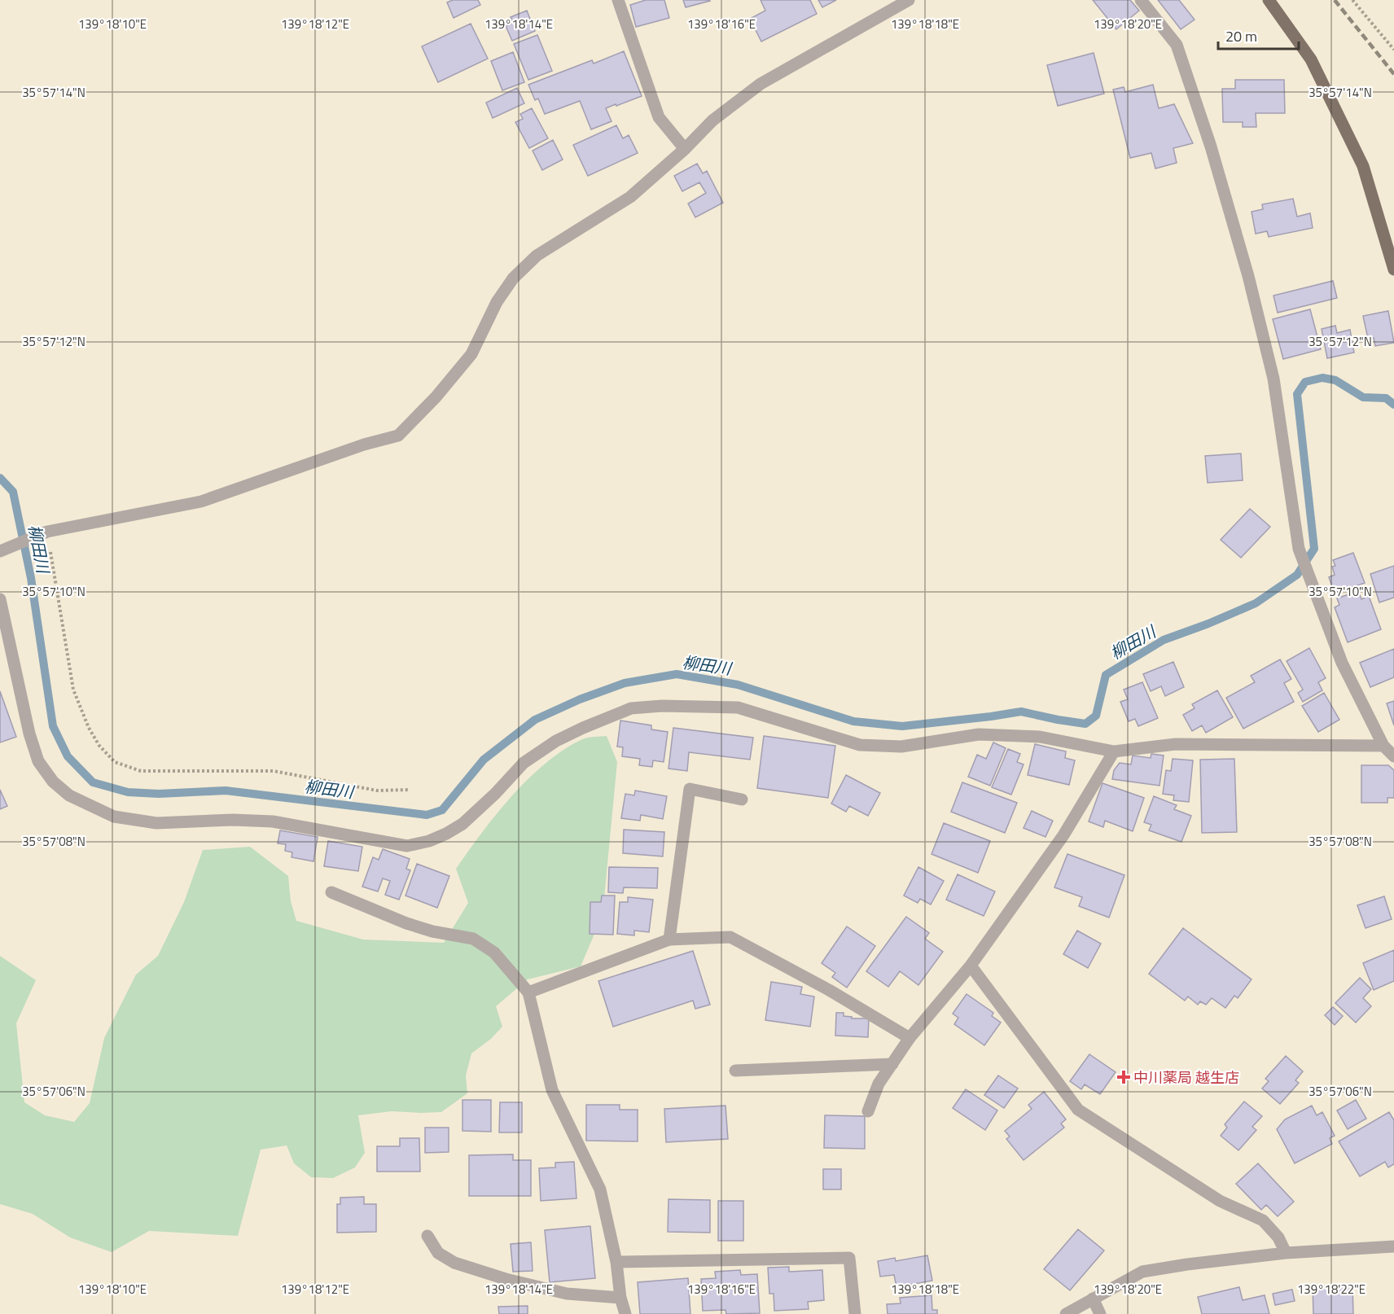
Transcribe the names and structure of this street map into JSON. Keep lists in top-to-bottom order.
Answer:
{
  "water": ["柳田川"],
  "places": {
    "health": ["中川薬局 越生店"]
  },
  "scale_bar": "20 m",
  "coordinates": [
    "139°18'10\"E",
    "139°18'12\"E",
    "139°18'14\"E",
    "139°18'16\"E",
    "139°18'18\"E",
    "139°18'20\"E",
    "35°57'14\"N",
    "35°57'12\"N",
    "35°57'10\"N",
    "35°57'08\"N",
    "35°57'06\"N",
    "139°18'22\"E"
  ]
}
